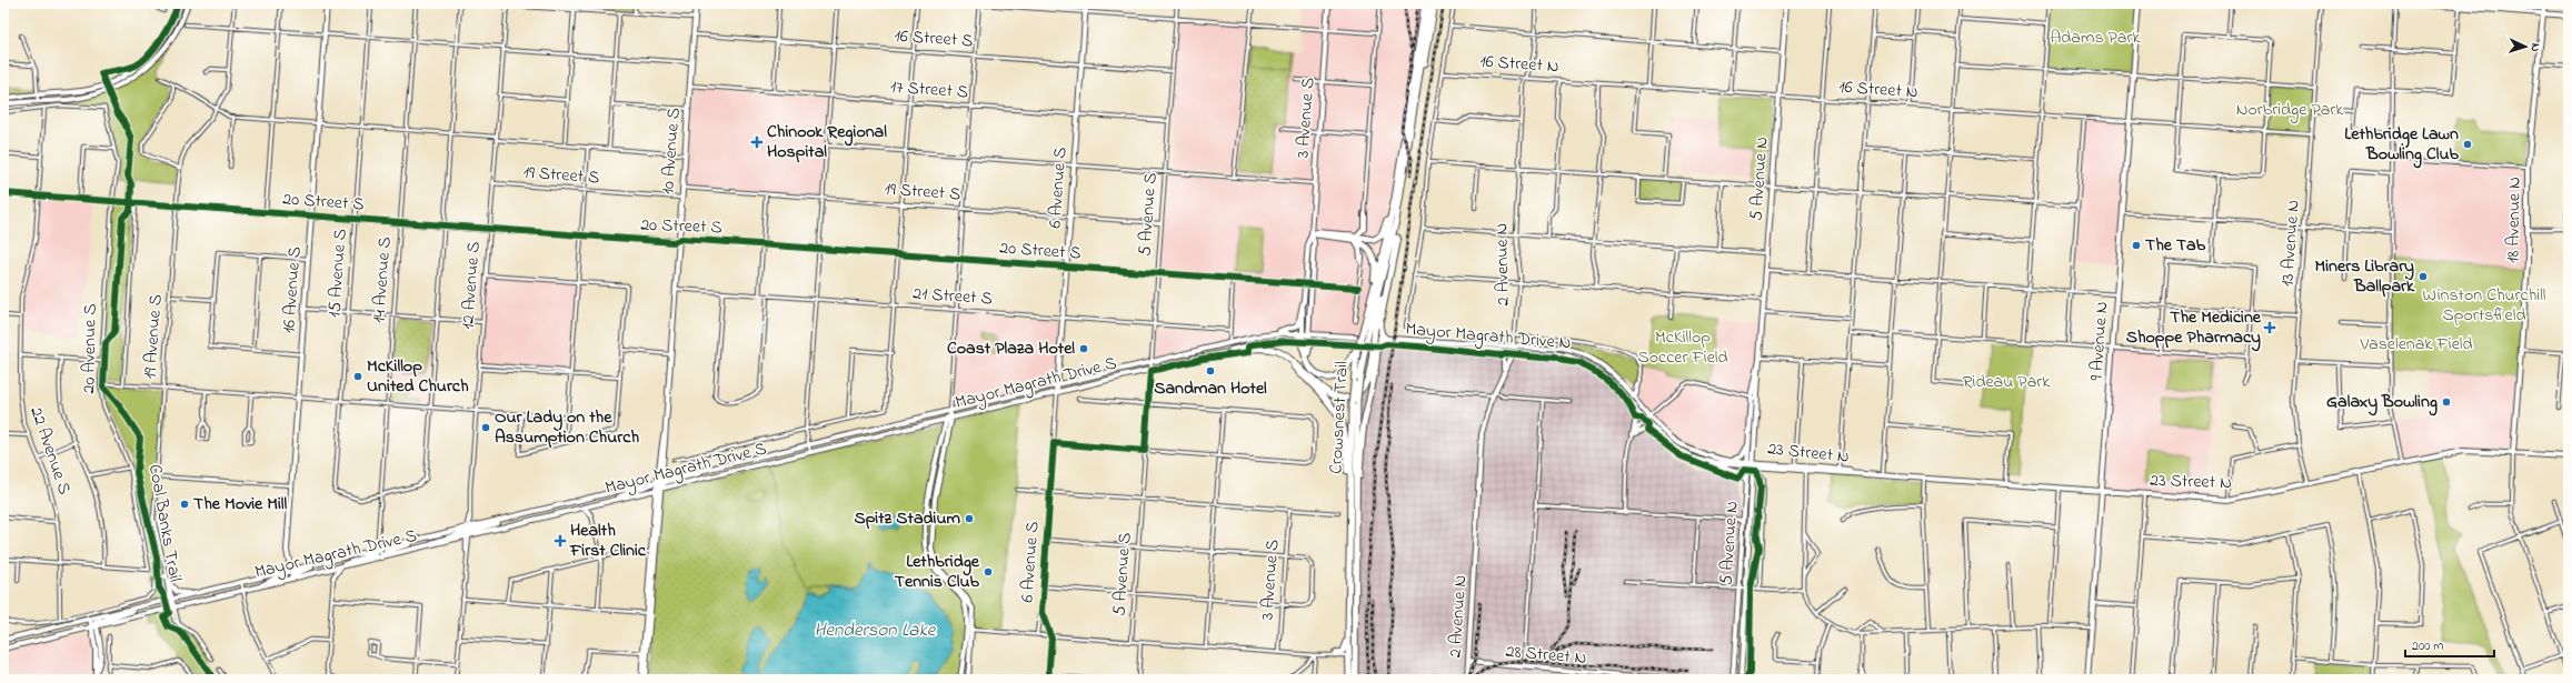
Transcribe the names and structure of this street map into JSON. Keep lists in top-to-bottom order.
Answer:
{
  "streets": {
    "highway": ["Crowsnest Trail"],
    "main road": [
      "3 Avenue S",
      "10 Avenue S",
      "5 Avenue N",
      "6 Avenue S",
      "20 Street S",
      "18 Avenue N",
      "2 Avenue N",
      "16 Avenue S",
      "Mayor Magrath Drive N",
      "9 Avenue N",
      "Mayor Magrath Drive S",
      "23 Street N",
      "28 Street N"
    ],
    "street": [
      "16 Street S",
      "16 Street N",
      "17 Street S",
      "19 Street S",
      "5 Avenue S",
      "13 Avenue N",
      "15 Avenue S",
      "14 Avenue S",
      "12 Avenue S",
      "21 Street S",
      "19 Avenue S",
      "20 Avenue S",
      "22 Avenue S"
    ],
    "cycle path": ["Coal Banks Trail"]
  },
  "crossings": [
    ["16 Street S", "10 Avenue S"],
    ["16 Street S", "6 Avenue S"],
    ["16 Street S", "5 Avenue S"],
    ["16 Street N", "5 Avenue N"],
    ["16 Street N", "13 Avenue N"],
    ["16 Street N", "2 Avenue N"],
    ["16 Street N", "9 Avenue N"],
    ["17 Street S", "10 Avenue S"],
    ["17 Street S", "6 Avenue S"],
    ["17 Street S", "5 Avenue S"],
    ["3 Avenue S", "20 Street S"],
    ["3 Avenue S", "Mayor Magrath Drive S"],
    ["10 Avenue S", "19 Street S"],
    ["10 Avenue S", "20 Street S"],
    ["10 Avenue S", "21 Street S"],
    ["10 Avenue S", "Mayor Magrath Drive S"],
    ["19 Street S", "6 Avenue S"],
    ["19 Street S", "5 Avenue S"],
    ["19 Street S", "12 Avenue S"],
    ["5 Avenue N", "Mayor Magrath Drive N"],
    ["5 Avenue N", "23 Street N"],
    ["6 Avenue S", "20 Street S"],
    ["6 Avenue S", "21 Street S"],
    ["6 Avenue S", "Mayor Magrath Drive S"],
    ["20 Street S", "5 Avenue S"],
    ["20 Street S", "15 Avenue S"],
    ["20 Street S", "14 Avenue S"],
    ["20 Street S", "12 Avenue S"],
    ["20 Street S", "16 Avenue S"],
    ["20 Street S", "19 Avenue S"],
    ["20 Street S", "20 Avenue S"],
    ["20 Street S", "22 Avenue S"],
    ["5 Avenue S", "21 Street S"],
    ["5 Avenue S", "Mayor Magrath Drive S"],
    ["18 Avenue N", "23 Street N"],
    ["13 Avenue N", "23 Street N"],
    ["2 Avenue N", "Mayor Magrath Drive N"],
    ["2 Avenue N", "28 Street N"],
    ["15 Avenue S", "14 Avenue S"],
    ["14 Avenue S", "Mayor Magrath Drive S"],
    ["12 Avenue S", "Mayor Magrath Drive S"],
    ["16 Avenue S", "Mayor Magrath Drive S"],
    ["19 Avenue S", "Mayor Magrath Drive S"],
    ["Mayor Magrath Drive N", "Mayor Magrath Drive S"],
    ["Mayor Magrath Drive N", "23 Street N"],
    ["9 Avenue N", "23 Street N"],
    ["20 Avenue S", "22 Avenue S"]
  ],
  "water": ["Henderson Lake"],
  "parks": [
    "Adams Park",
    "Norbridge Park",
    "Winston Churchill Sportsfield",
    "McKillop Soccer Field",
    "Vaselenak Field",
    "Rideau Park"
  ],
  "places": {
    "health": ["Chinook Regional Hospital", "The Medicine Shoppe Pharmacy", "Health First Clinic"],
    "other": [
      "Lethbridge Lawn Bowling Club",
      "The Tab",
      "Miners Library Ballpark",
      "Coast Plaza Hotel",
      "Sandman Hotel",
      "McKillop United Church",
      "Galaxy Bowling",
      "Our Lady on the Assumption Church",
      "The Movie Mill",
      "Spitz Stadium",
      "Lethbridge Tennis Club"
    ]
  },
  "scale_bar": "200 m",
  "north": "right"
}
